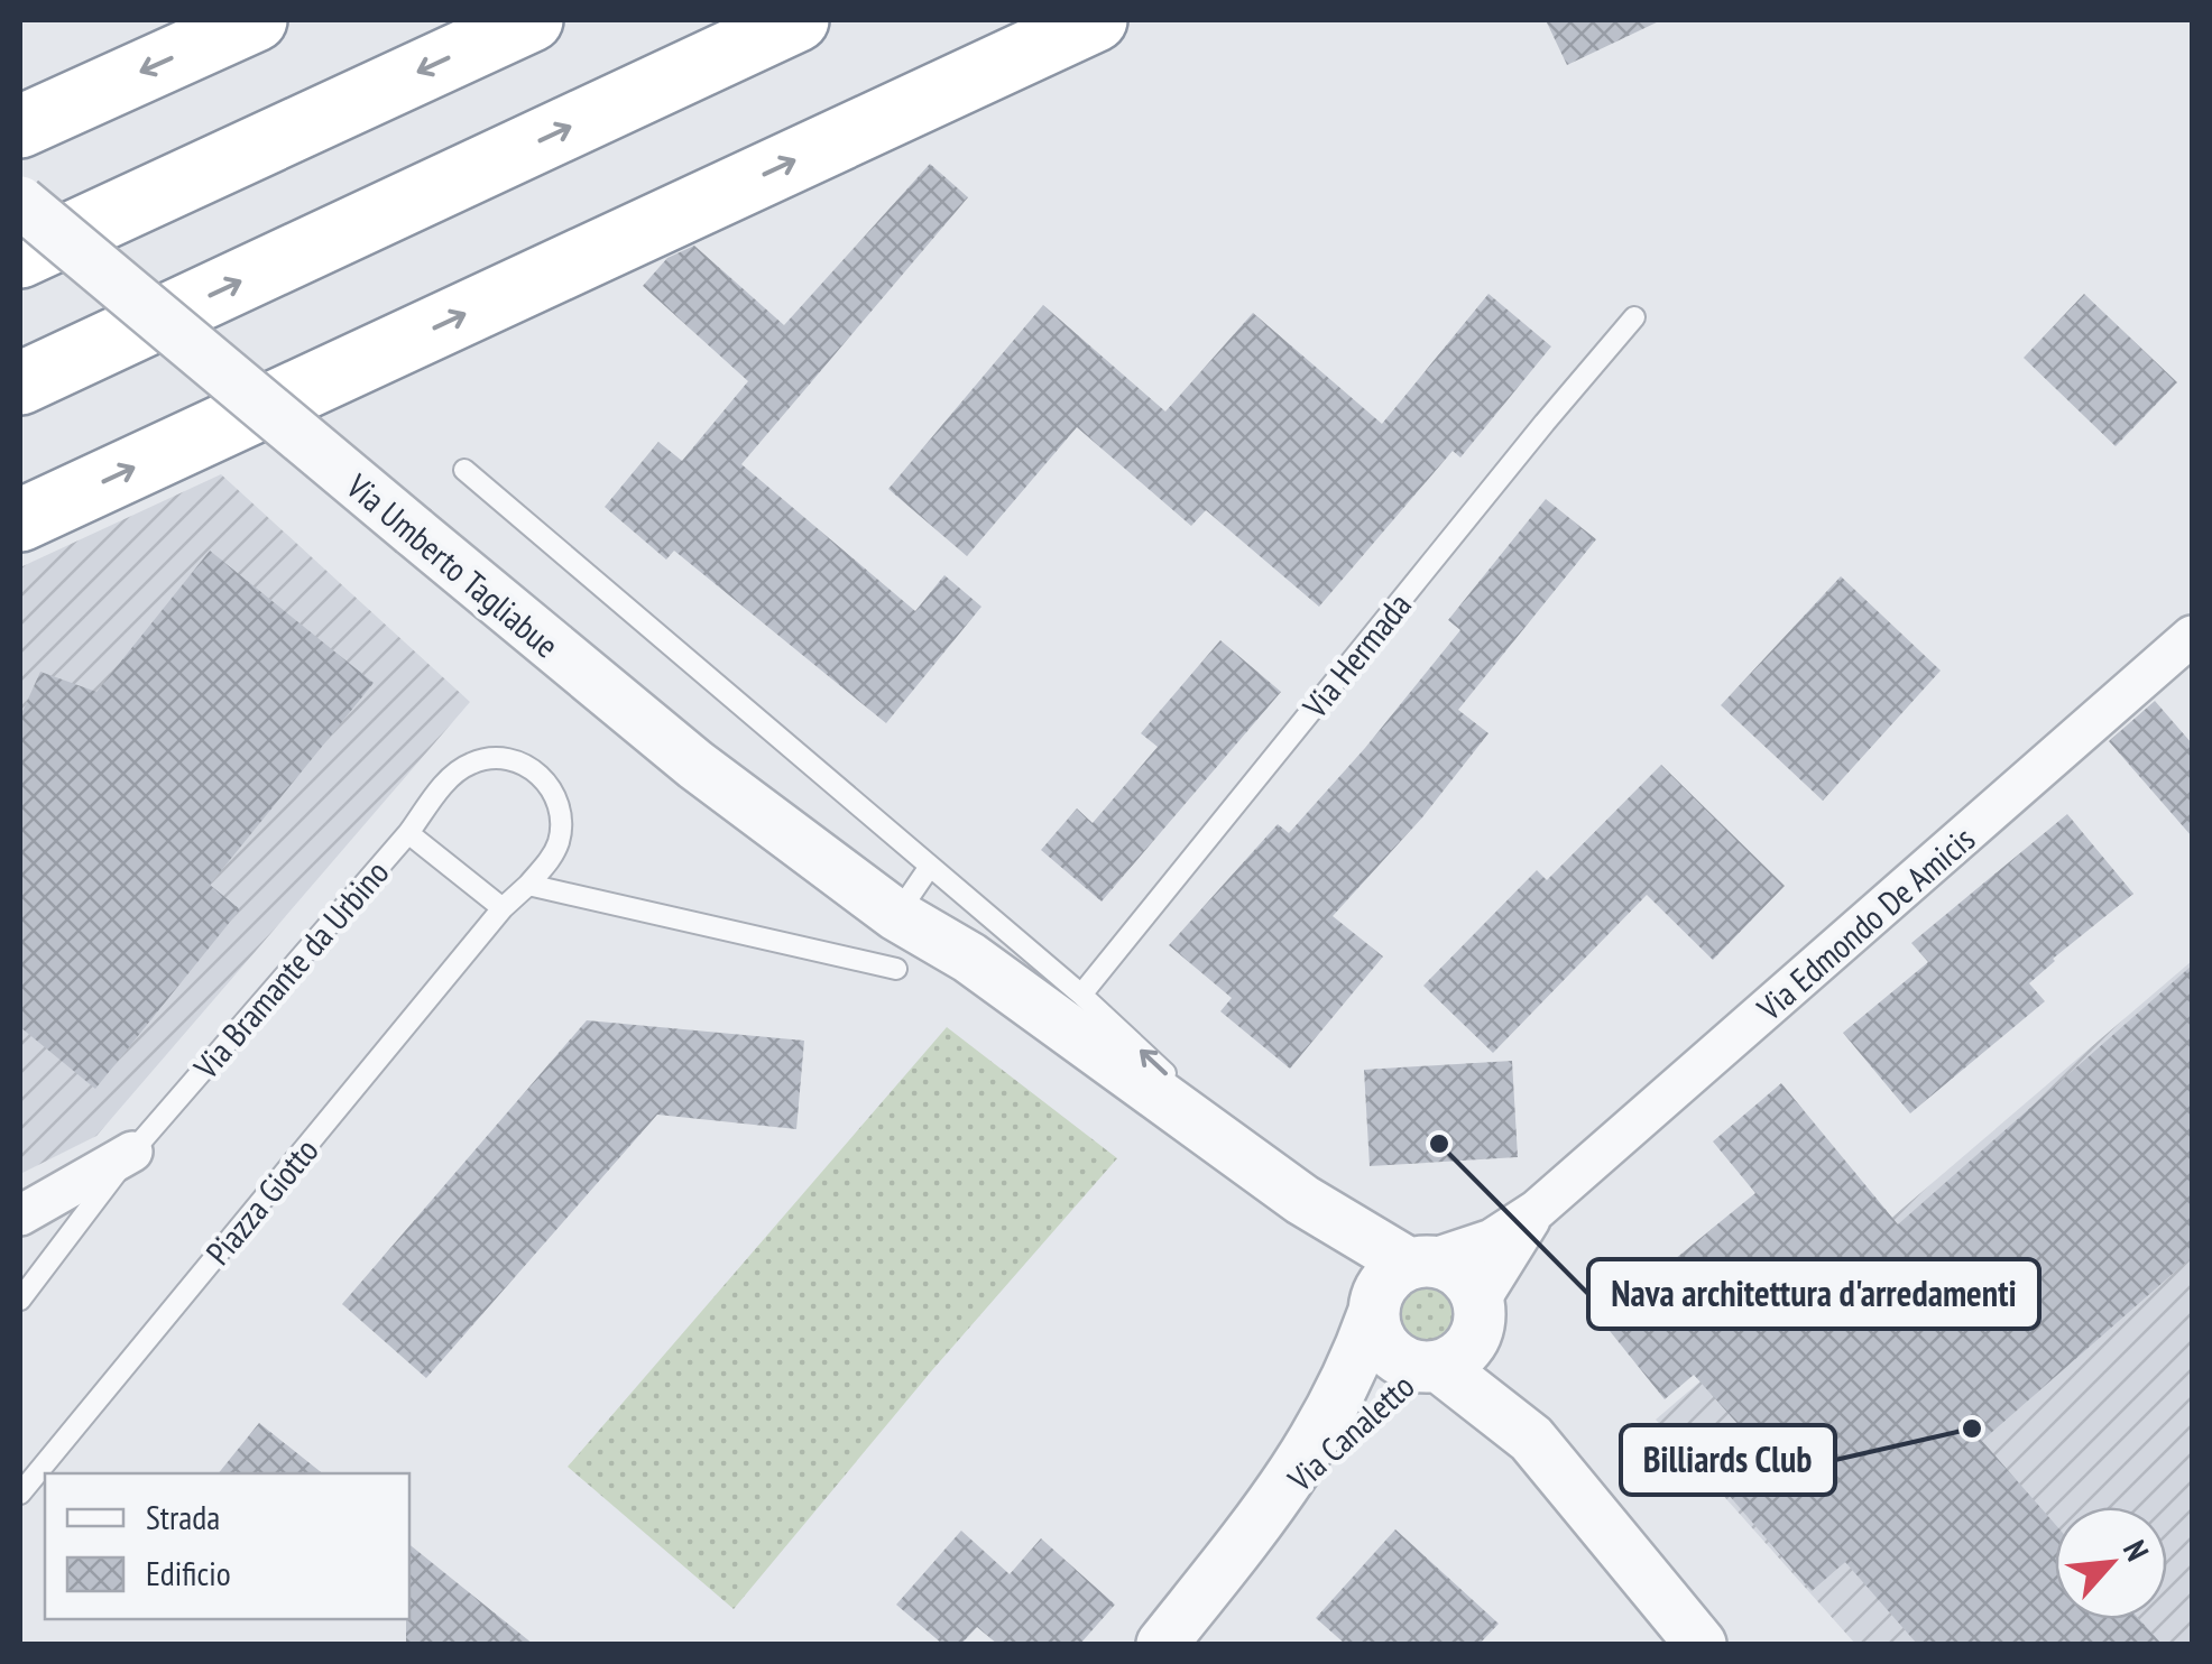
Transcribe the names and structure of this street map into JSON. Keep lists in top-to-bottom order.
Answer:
{
  "streets": {
    "street": [
      "Via Umberto Tagliabue",
      "Via Edmondo De Amicis",
      "Via Bramante da Urbino",
      "Via Canaletto"
    ],
    "lane": ["Via Hermada", "Piazza Giotto"]
  },
  "crossings": [
    ["Via Umberto Tagliabue", "Via Hermada"],
    ["Via Umberto Tagliabue", "Via Edmondo De Amicis"],
    ["Via Umberto Tagliabue", "Via Canaletto"],
    ["Via Edmondo De Amicis", "Via Canaletto"],
    ["Via Bramante da Urbino", "Piazza Giotto"]
  ],
  "places": ["Nava architettura d'arredamenti", "Billiards Club"],
  "legend": ["Strada", "Edificio"],
  "north": "top right"
}
